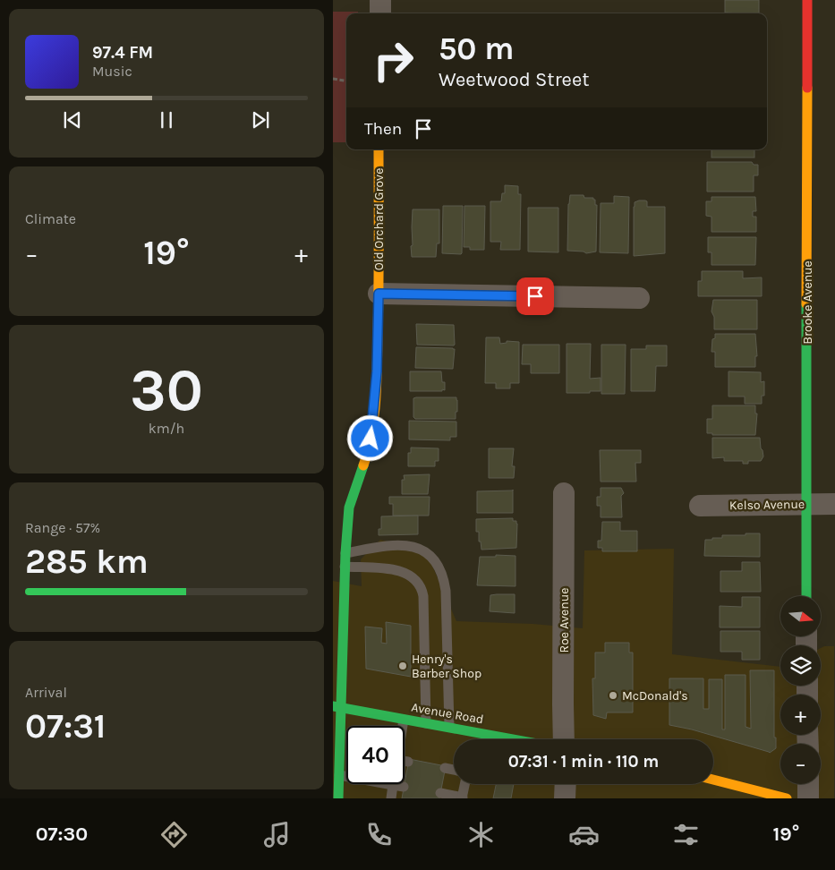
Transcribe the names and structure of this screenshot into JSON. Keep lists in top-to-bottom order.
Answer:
{
  "streets": {
    "street": [
      "Old Orchard Grove",
      "Brooke Avenue",
      "Kelso Avenue",
      "Roe Avenue",
      "Avenue Road"
    ]
  },
  "crossings": [
    ["Old Orchard Grove", "Avenue Road"],
    ["Brooke Avenue", "Kelso Avenue"]
  ],
  "places": ["Henry's Barber Shop", "McDonald's"],
  "north": "right",
  "page": {
    "turn": ["50 m", "Weetwood Street"],
    "song": ["97.4 FM", "Music"],
    "then": "Then",
    "tile": [
      "Climate",
      ["30", "km/h"],
      ["Range · 57%", "285 km"],
      ["Arrival", "07:31"]
    ],
    "heat": ["−", "19°", "+"],
    "map_buttons": ["+", "−"],
    "limit": "40",
    "trip": "07:31 · 1 min · 110 m",
    "tabs": ["07:30", "19°"]
  }
}
